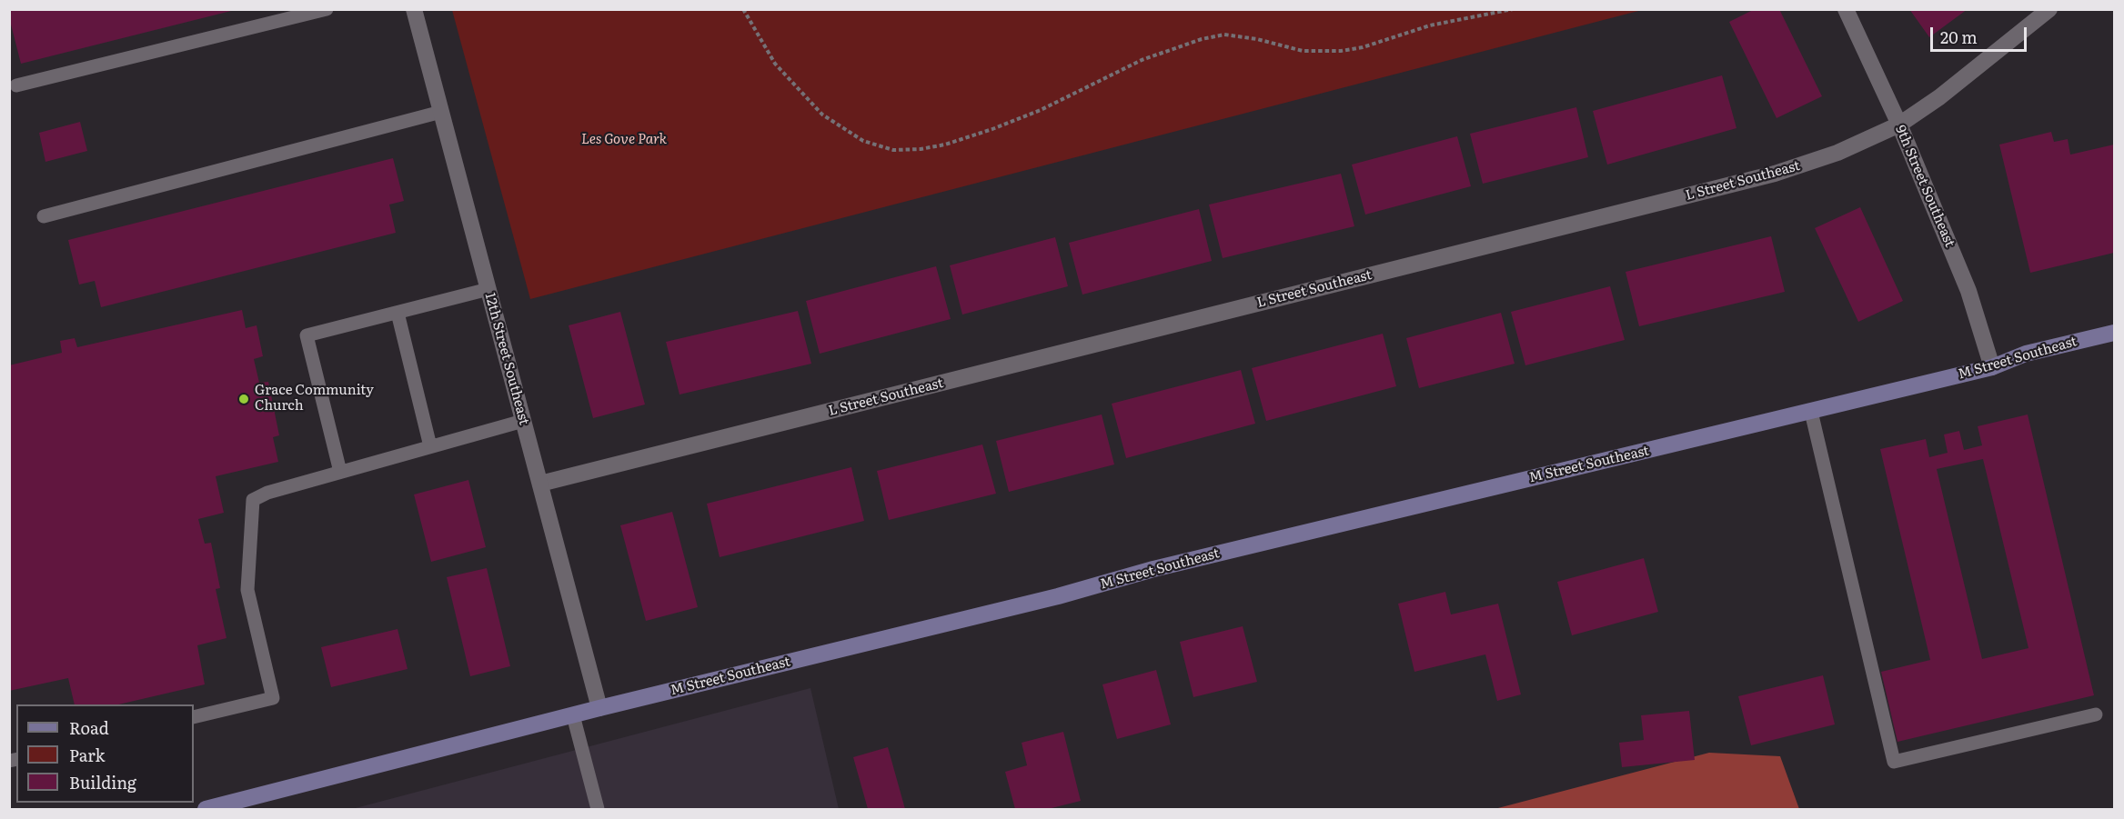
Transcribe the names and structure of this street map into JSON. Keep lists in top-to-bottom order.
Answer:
{
  "streets": {
    "main road": ["M Street Southeast"],
    "street": ["L Street Southeast", "9th Street Southeast", "12th Street Southeast"]
  },
  "crossings": [
    ["L Street Southeast", "9th Street Southeast"],
    ["L Street Southeast", "12th Street Southeast"],
    ["9th Street Southeast", "M Street Southeast"],
    ["M Street Southeast", "12th Street Southeast"]
  ],
  "parks": ["Les Gove Park"],
  "places": ["Grace Community Church"],
  "legend": ["Road", "Park", "Building"],
  "scale_bar": "20 m"
}
